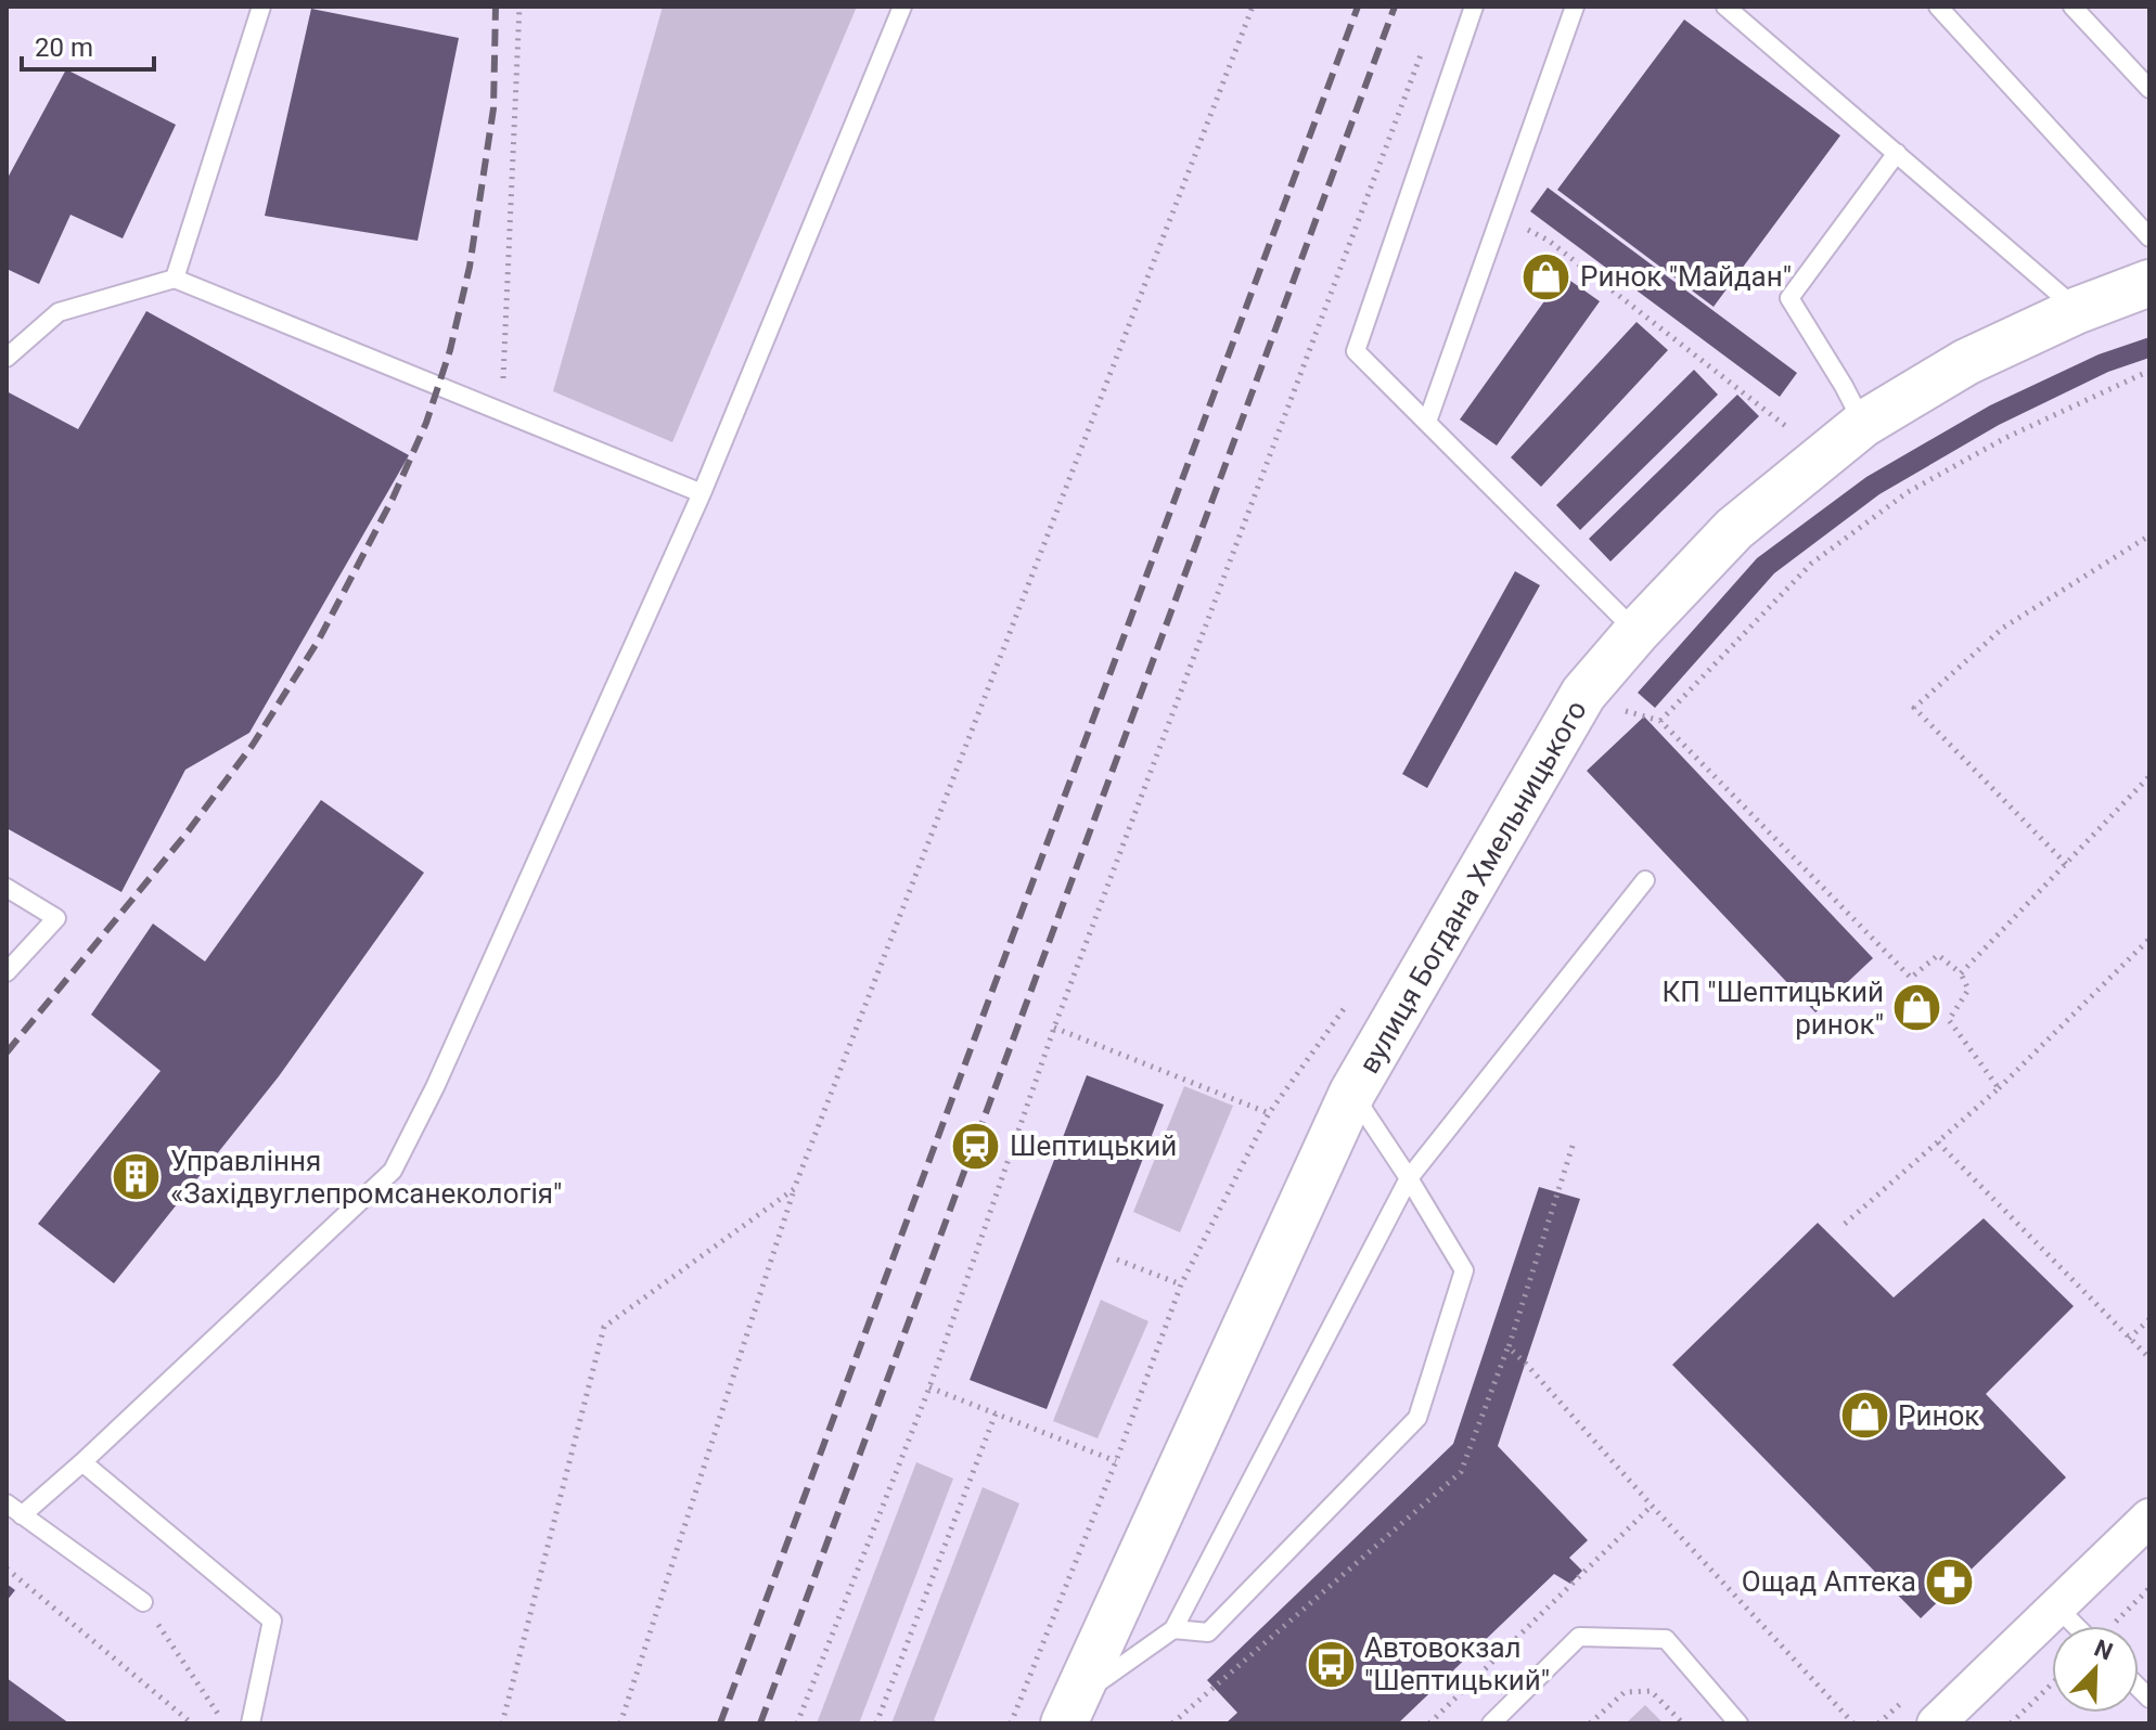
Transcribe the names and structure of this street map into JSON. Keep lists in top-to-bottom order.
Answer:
{
  "streets": {
    "street": ["вулиця Богдана Хмельницького"]
  },
  "places": {
    "shop": ["Ринок \"Майдан\"", "КП \"Шептицький ринок\"", "Ринок"],
    "station": ["Шептицький"],
    "building": ["Управління «Західвуглепромсанекологія\""],
    "pharmacy": ["Ощад Аптека"],
    "bus stop": ["Автовокзал \"Шептицький\""]
  },
  "scale_bar": "20 m",
  "north": "top right"
}
